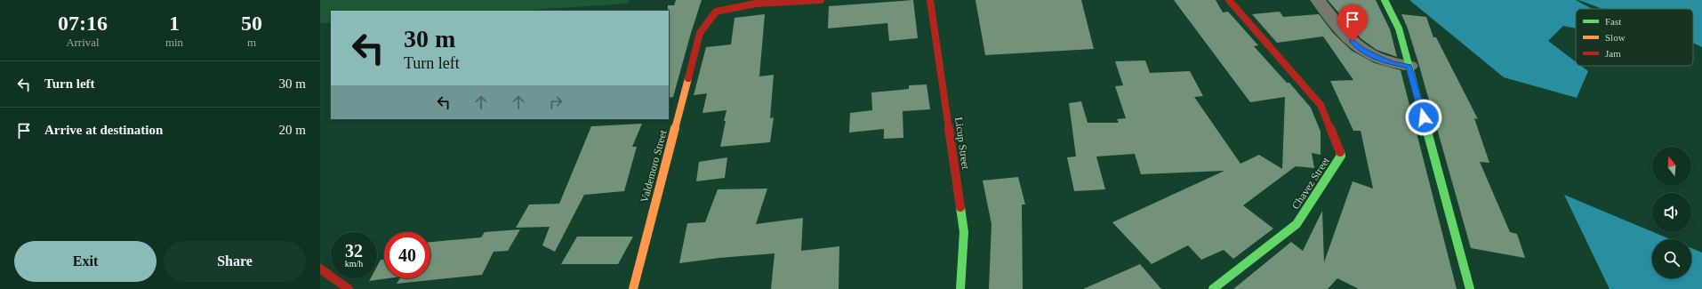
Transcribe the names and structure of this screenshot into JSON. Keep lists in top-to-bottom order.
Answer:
{
  "streets": {
    "street": ["Licup Street", "Valdemoro Street", "Chavez Street"]
  },
  "legend": ["Fast", "Slow", "Jam"],
  "north": "top",
  "page": {
    "eta": [
      "07:16",
      "Arrival",
      "1",
      "min",
      "50",
      "m"
    ],
    "turn": ["30 m", "Turn left"],
    "list": [
      {
        "name": "Turn left",
        "value": "30 m"
      },
      {
        "name": "Arrive at destination",
        "value": "20 m"
      }
    ],
    "speed": "32 km/h",
    "limit": "40",
    "buttons": ["Exit", "Share"]
  }
}
